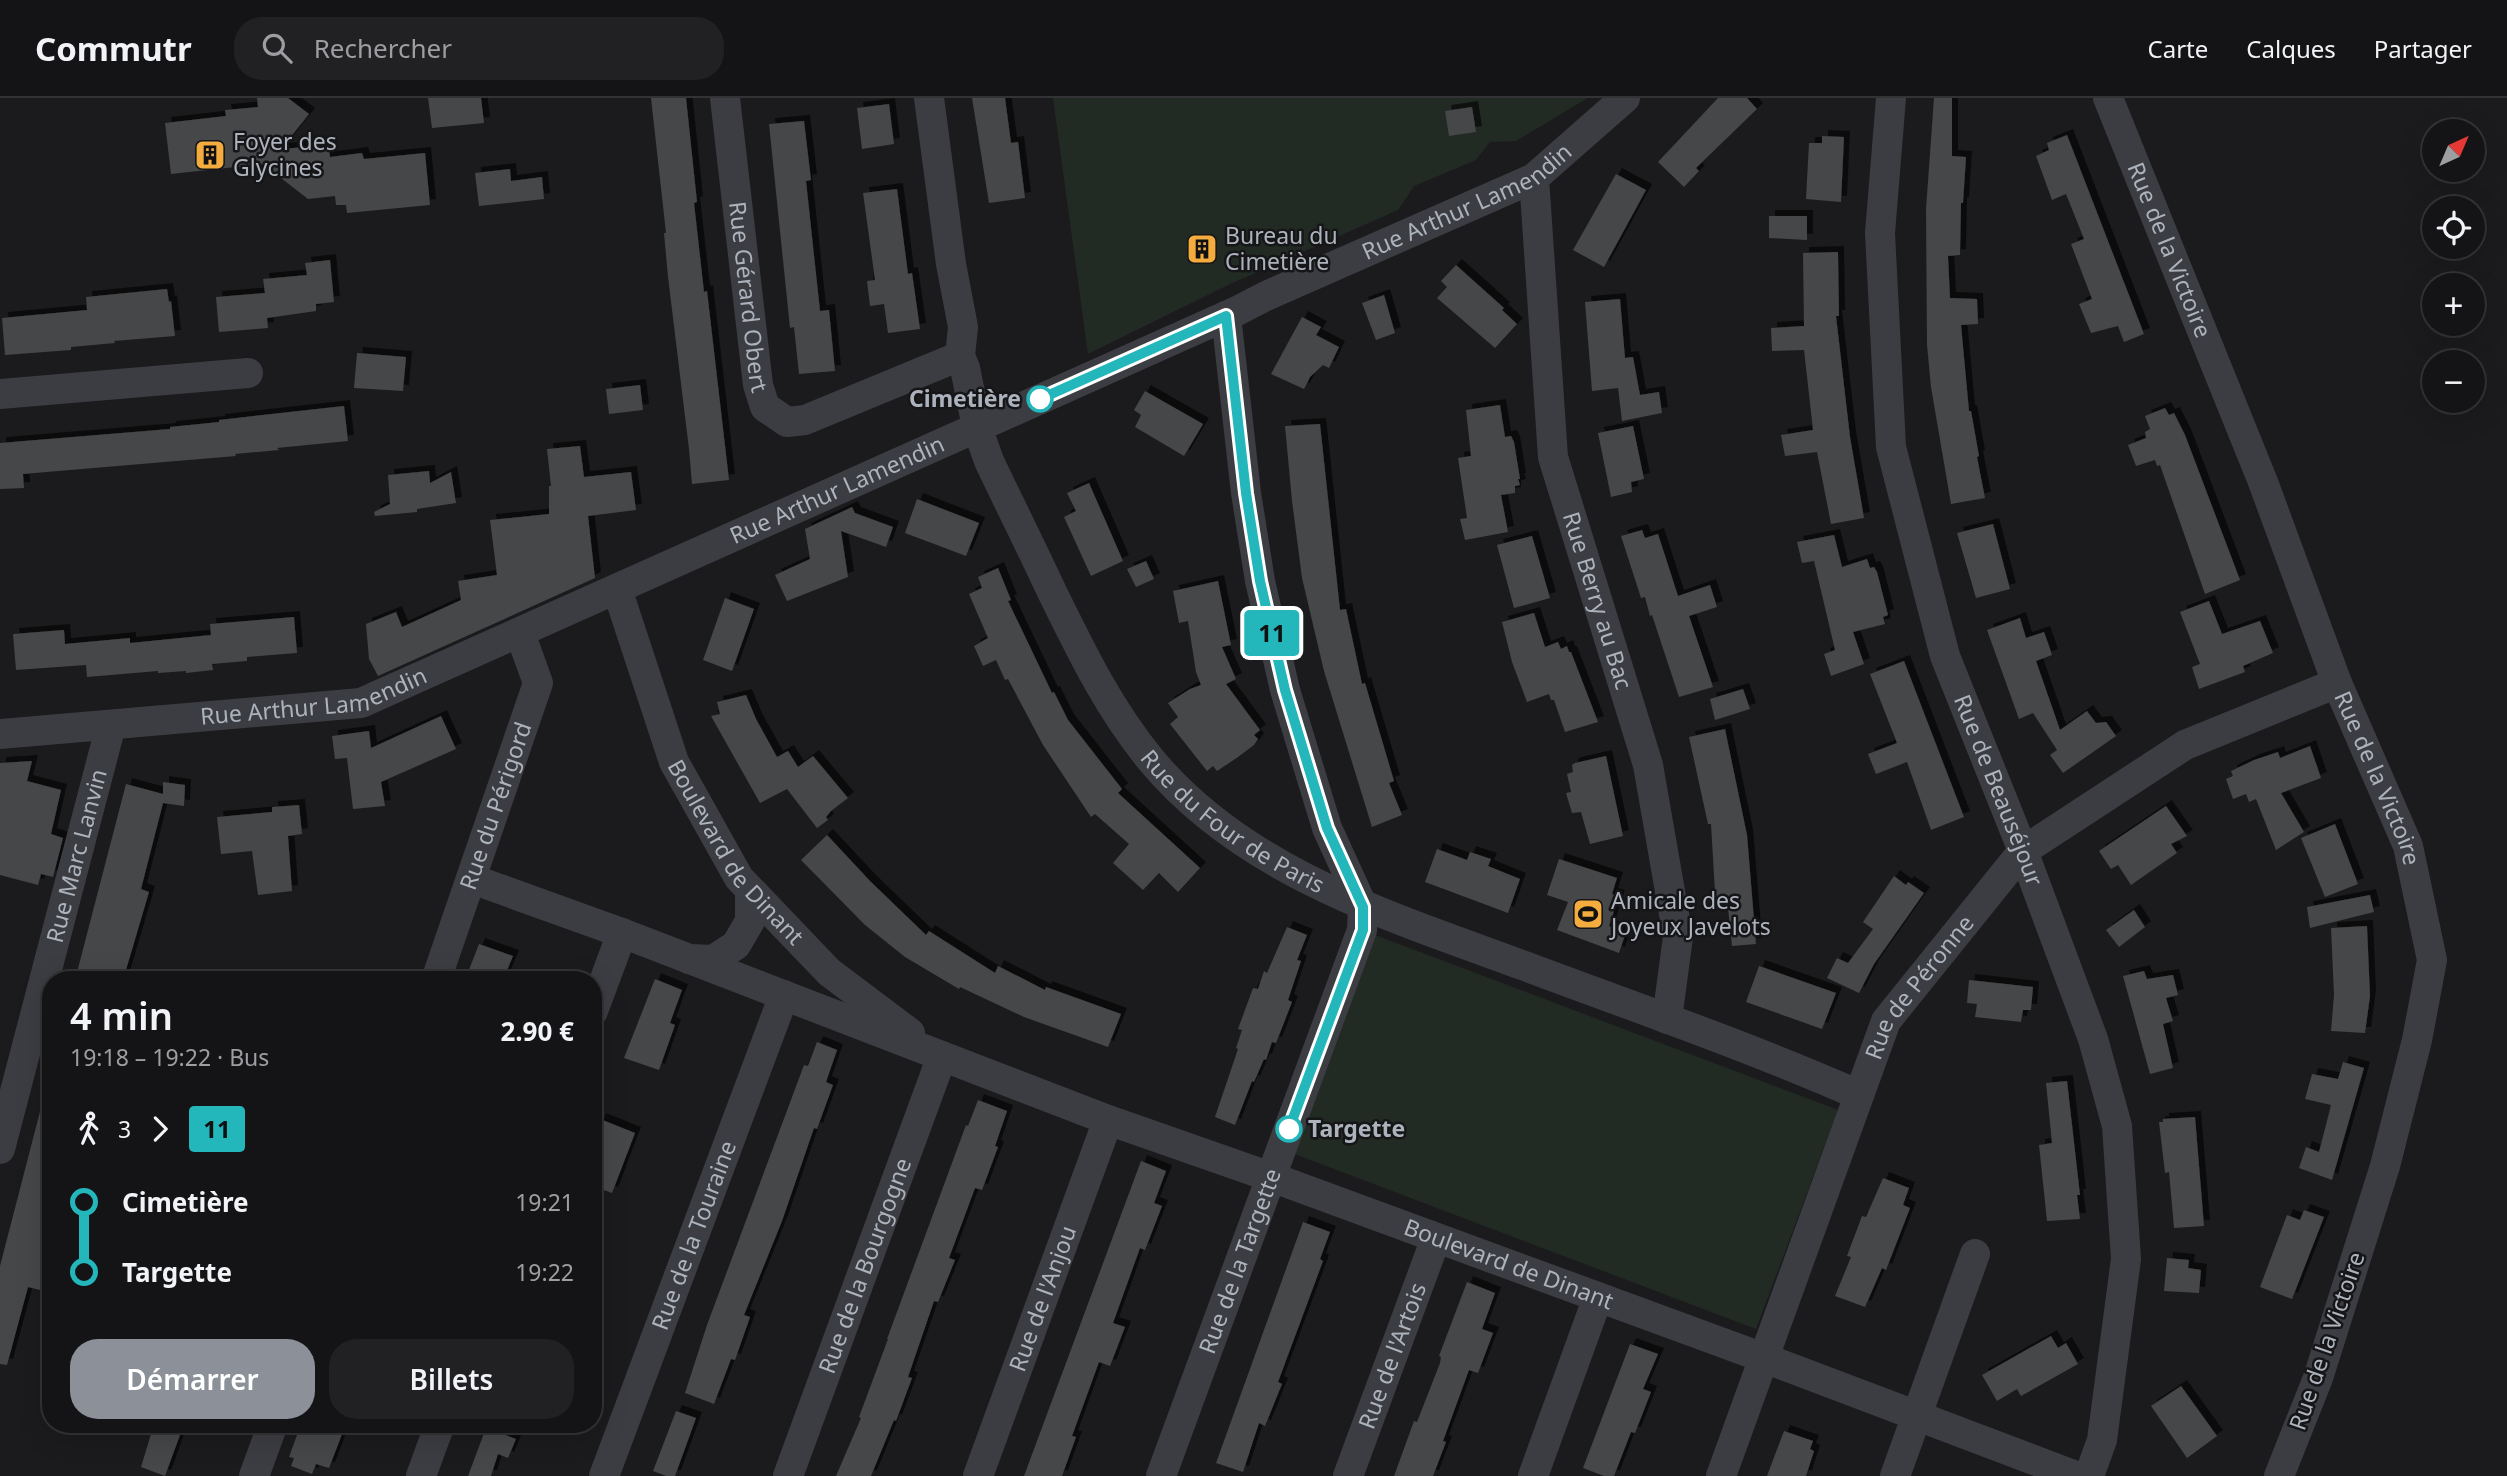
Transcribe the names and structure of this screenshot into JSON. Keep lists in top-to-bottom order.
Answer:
{
  "streets": {
    "street": [
      "Rue Arthur Lamendin",
      "Rue de la Victoire",
      "Rue Gérard Obert",
      "Rue Berry au Bac",
      "Rue de Beauséjour",
      "Rue du Périgord",
      "Rue du Four de Paris",
      "Boulevard de Dinant",
      "Rue Marc Lanvin",
      "Rue de Péronne",
      "Rue de la Touraine",
      "Rue de la Targette",
      "Rue de la Bourgogne",
      "Rue de l'Anjou",
      "Rue de l'Artois"
    ]
  },
  "crossings": [
    ["Rue Arthur Lamendin", "Rue Berry au Bac"],
    ["Rue Arthur Lamendin", "Rue du Périgord"],
    ["Rue Arthur Lamendin", "Rue du Four de Paris"],
    ["Rue Arthur Lamendin", "Boulevard de Dinant"],
    ["Rue Arthur Lamendin", "Rue Marc Lanvin"],
    ["Rue de la Victoire", "Rue de Péronne"],
    ["Rue Berry au Bac", "Rue du Four de Paris"],
    ["Rue de Beauséjour", "Rue de Péronne"],
    ["Rue du Périgord", "Boulevard de Dinant"],
    ["Rue du Four de Paris", "Rue de Péronne"],
    ["Rue du Four de Paris", "Rue de la Targette"],
    ["Boulevard de Dinant", "Rue de Péronne"],
    ["Boulevard de Dinant", "Rue de la Touraine"],
    ["Boulevard de Dinant", "Rue de la Targette"],
    ["Boulevard de Dinant", "Rue de la Bourgogne"],
    ["Boulevard de Dinant", "Rue de l'Anjou"],
    ["Boulevard de Dinant", "Rue de l'Artois"]
  ],
  "places": {
    "building": ["Foyer des Glycines", "Bureau du Cimetière"],
    "other": ["Cimetière", "Targette"],
    "sports": ["Amicale des Joyeux Javelots"]
  },
  "lines": ["bus line 11"],
  "north": "top right",
  "page": {
    "header": "Commutr",
    "search": "Rechercher",
    "nav": ["Carte", "Calques", "Partager"],
    "on_map": "11",
    "map_buttons": ["+", "−"],
    "heading": ["4 min", "19:18 – 19:22 · Bus", "2.90 €"],
    "legs": ["3", "11"],
    "list": [
      {
        "name": "Cimetière",
        "value": "19:21"
      },
      {
        "name": "Targette",
        "value": "19:22"
      }
    ],
    "buttons": ["Démarrer", "Billets"]
  }
}
